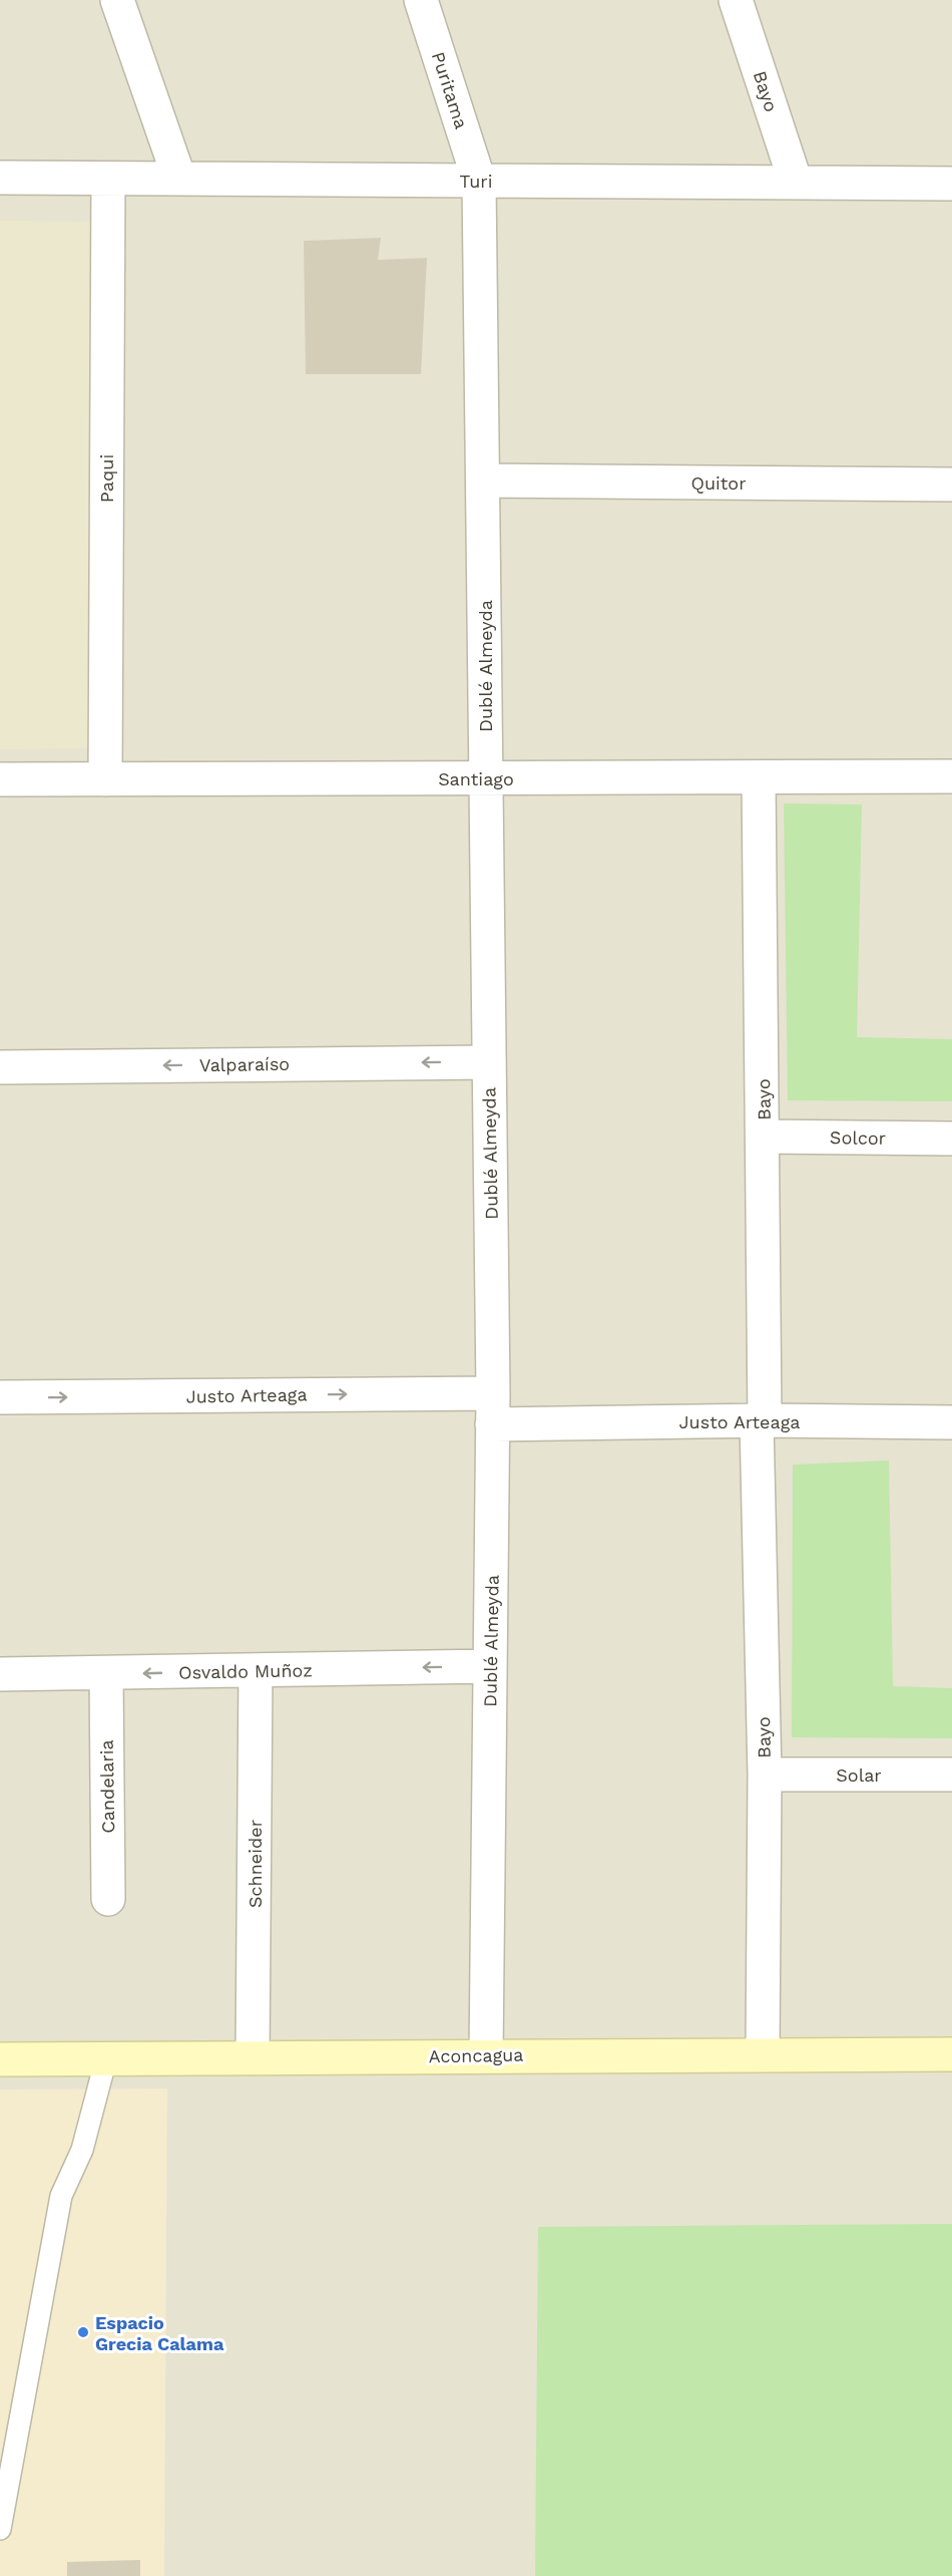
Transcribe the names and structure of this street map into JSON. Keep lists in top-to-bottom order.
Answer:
{
  "streets": {
    "street": [
      "Puritama",
      "Bayo",
      "Turi",
      "Paqui",
      "Quitor",
      "Dublé Almeyda",
      "Santiago",
      "Valparaíso",
      "Solcor",
      "Justo Arteaga",
      "Osvaldo Muñoz",
      "Solar",
      "Candelaria",
      "Schneider",
      "Aconcagua"
    ]
  },
  "crossings": [
    ["Puritama", "Turi"],
    ["Puritama", "Dublé Almeyda"],
    ["Bayo", "Turi"],
    ["Bayo", "Santiago"],
    ["Bayo", "Solcor"],
    ["Bayo", "Justo Arteaga"],
    ["Bayo", "Solar"],
    ["Bayo", "Aconcagua"],
    ["Turi", "Paqui"],
    ["Turi", "Dublé Almeyda"],
    ["Paqui", "Santiago"],
    ["Quitor", "Dublé Almeyda"],
    ["Dublé Almeyda", "Santiago"],
    ["Dublé Almeyda", "Valparaíso"],
    ["Dublé Almeyda", "Justo Arteaga"],
    ["Dublé Almeyda", "Osvaldo Muñoz"],
    ["Dublé Almeyda", "Aconcagua"],
    ["Osvaldo Muñoz", "Candelaria"],
    ["Osvaldo Muñoz", "Schneider"],
    ["Schneider", "Aconcagua"]
  ],
  "one_way": ["Valparaíso", "Justo Arteaga", "Osvaldo Muñoz"],
  "places": ["Espacio Grecia Calama"]
}
